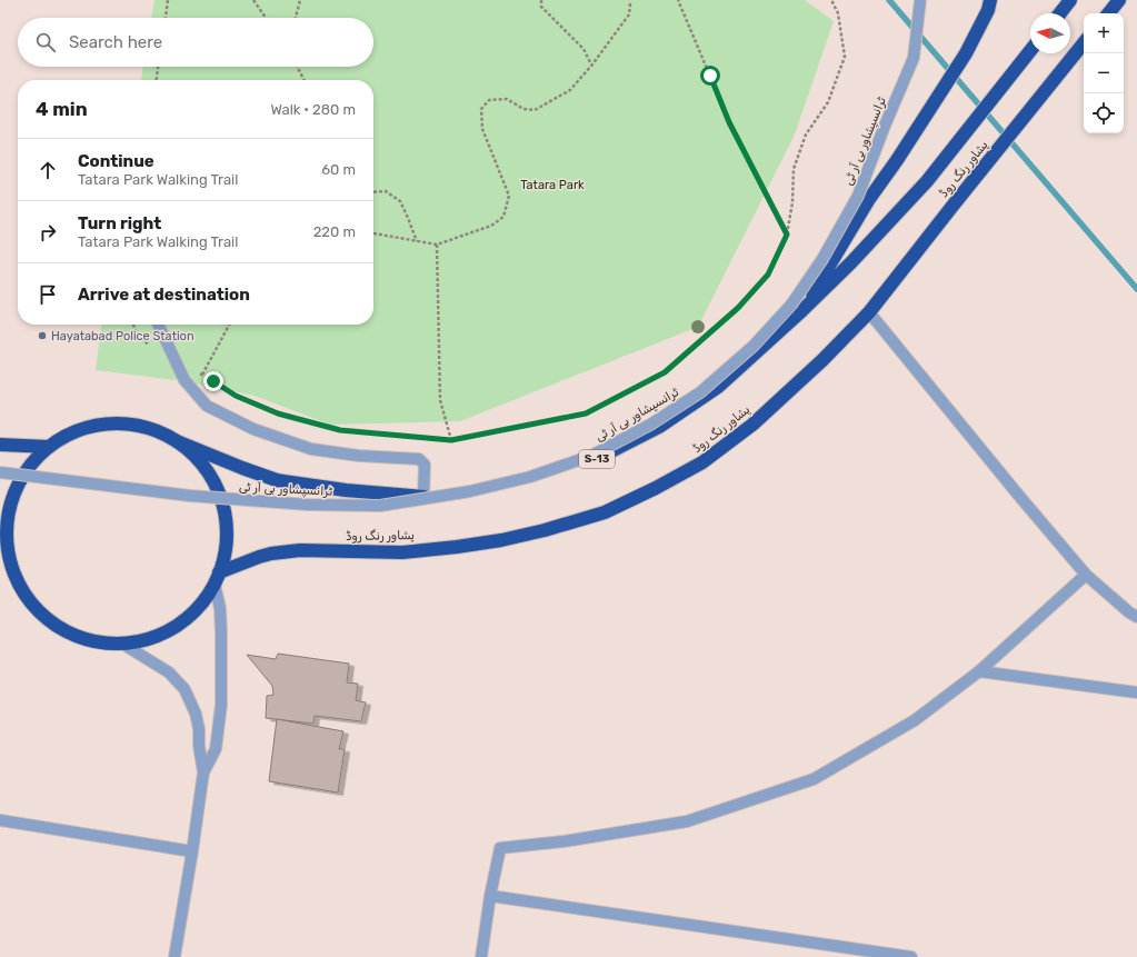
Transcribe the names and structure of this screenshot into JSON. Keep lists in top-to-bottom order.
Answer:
{
  "streets": {
    "highway": ["پشاور رنگ روڈ", "S-13"],
    "street": ["ٹرانسپشاور بی آر ٹی"]
  },
  "parks": ["Tatara Park"],
  "places": ["Hayatabad Police Station"],
  "north": "left",
  "page": {
    "map_buttons": ["+", "−"],
    "search": "Search here",
    "heading": ["4 min", "Walk · 280 m"],
    "list": [
      ["Continue", "Tatara Park Walking Trail", "60 m"],
      ["Turn right", "Tatara Park Walking Trail", "220 m"],
      "Arrive at destination"
    ]
  }
}
